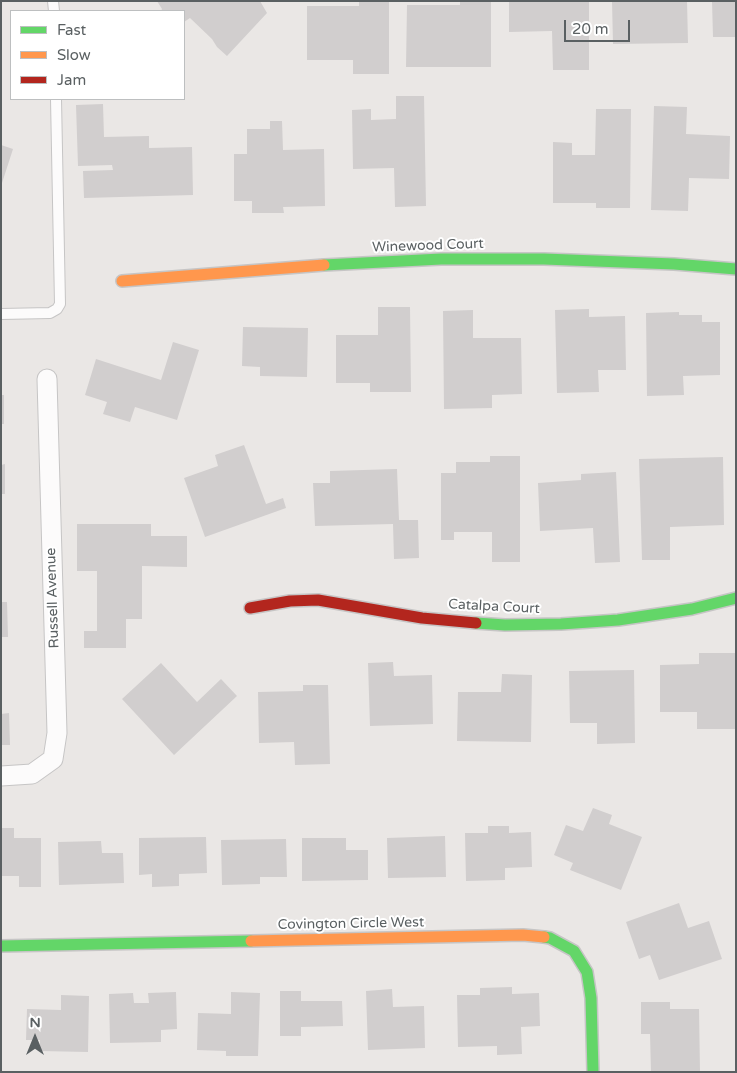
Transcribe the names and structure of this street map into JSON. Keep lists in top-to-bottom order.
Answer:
{
  "streets": {
    "street": [
      "Winewood Court",
      "Russell Avenue",
      "Catalpa Court",
      "Covington Circle West"
    ]
  },
  "legend": ["Fast", "Slow", "Jam"],
  "scale_bar": "20 m",
  "north": "top"
}
